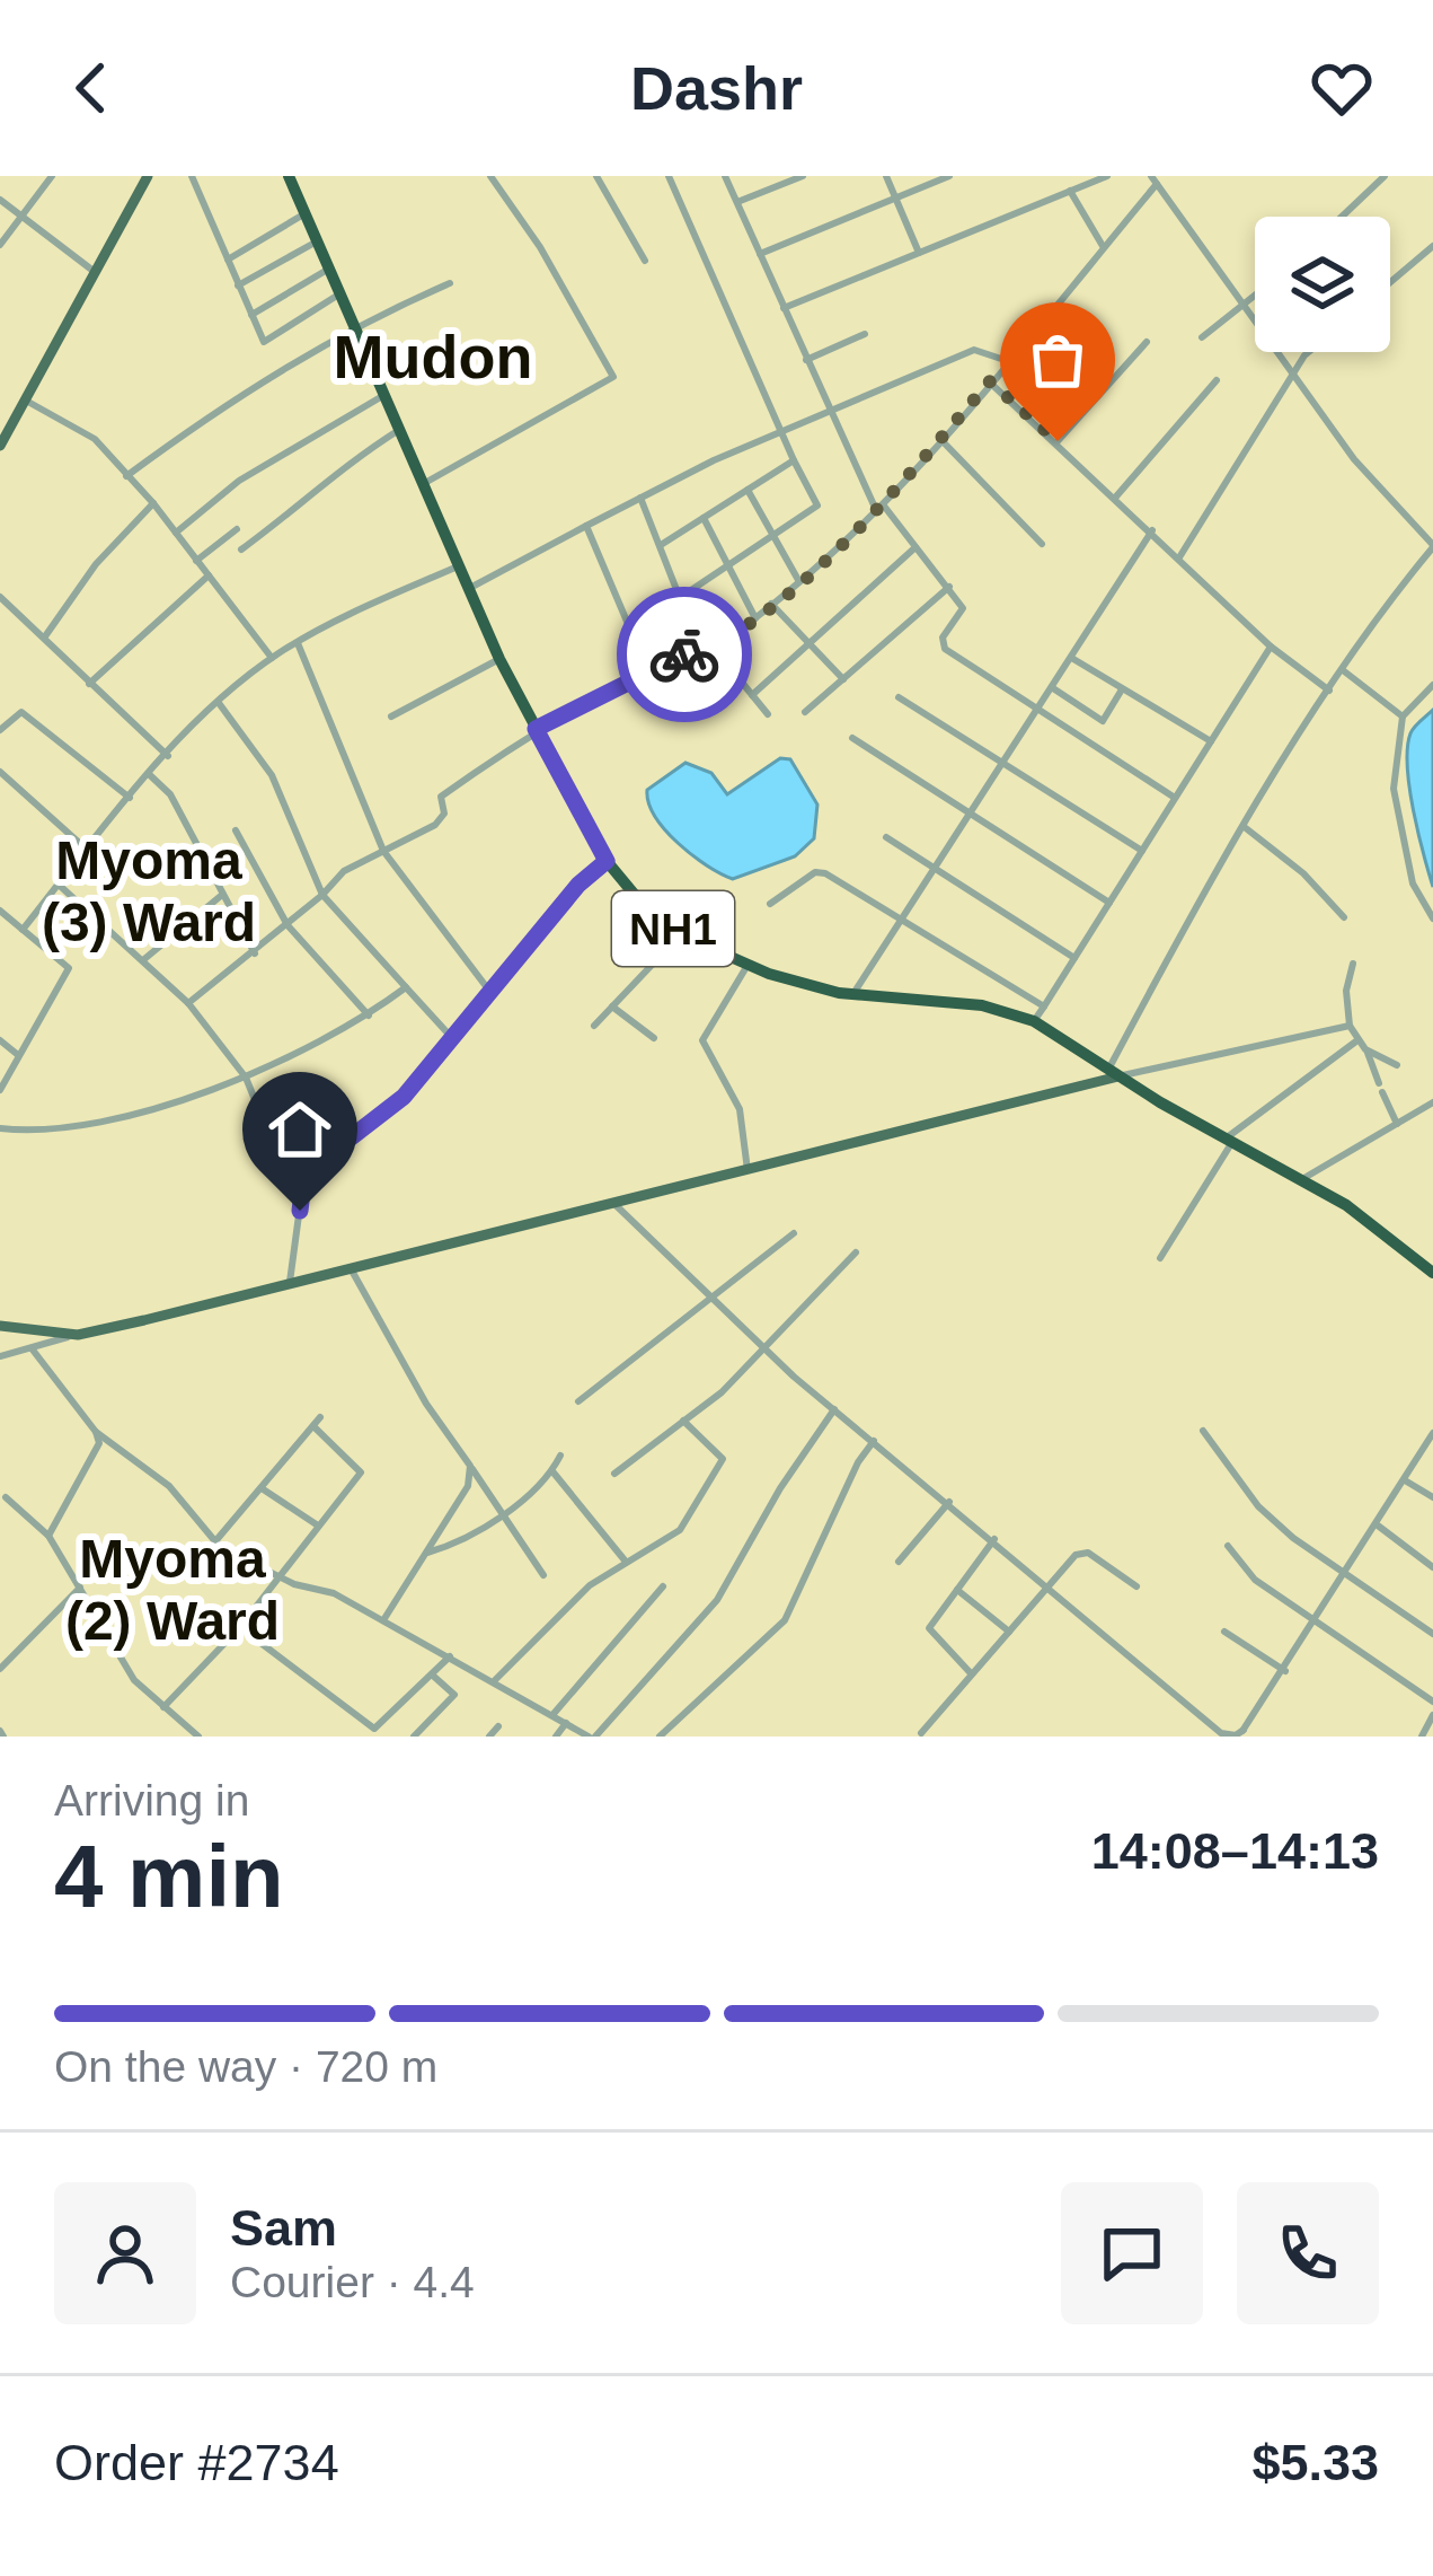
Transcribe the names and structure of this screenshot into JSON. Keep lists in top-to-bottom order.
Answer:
{
  "streets": {
    "highway": ["NH1"]
  },
  "districts": ["Mudon", "Myoma (3) Ward", "Myoma (2) Ward"],
  "page": {
    "header": "Dashr",
    "heading": ["4 min", "Arriving in", "14:08–14:13"],
    "panel": [
      "Sam",
      "Courier · 4.4",
      "Order #2734",
      "$5.33"
    ],
    "bar": "On the way · 720 m"
  }
}
